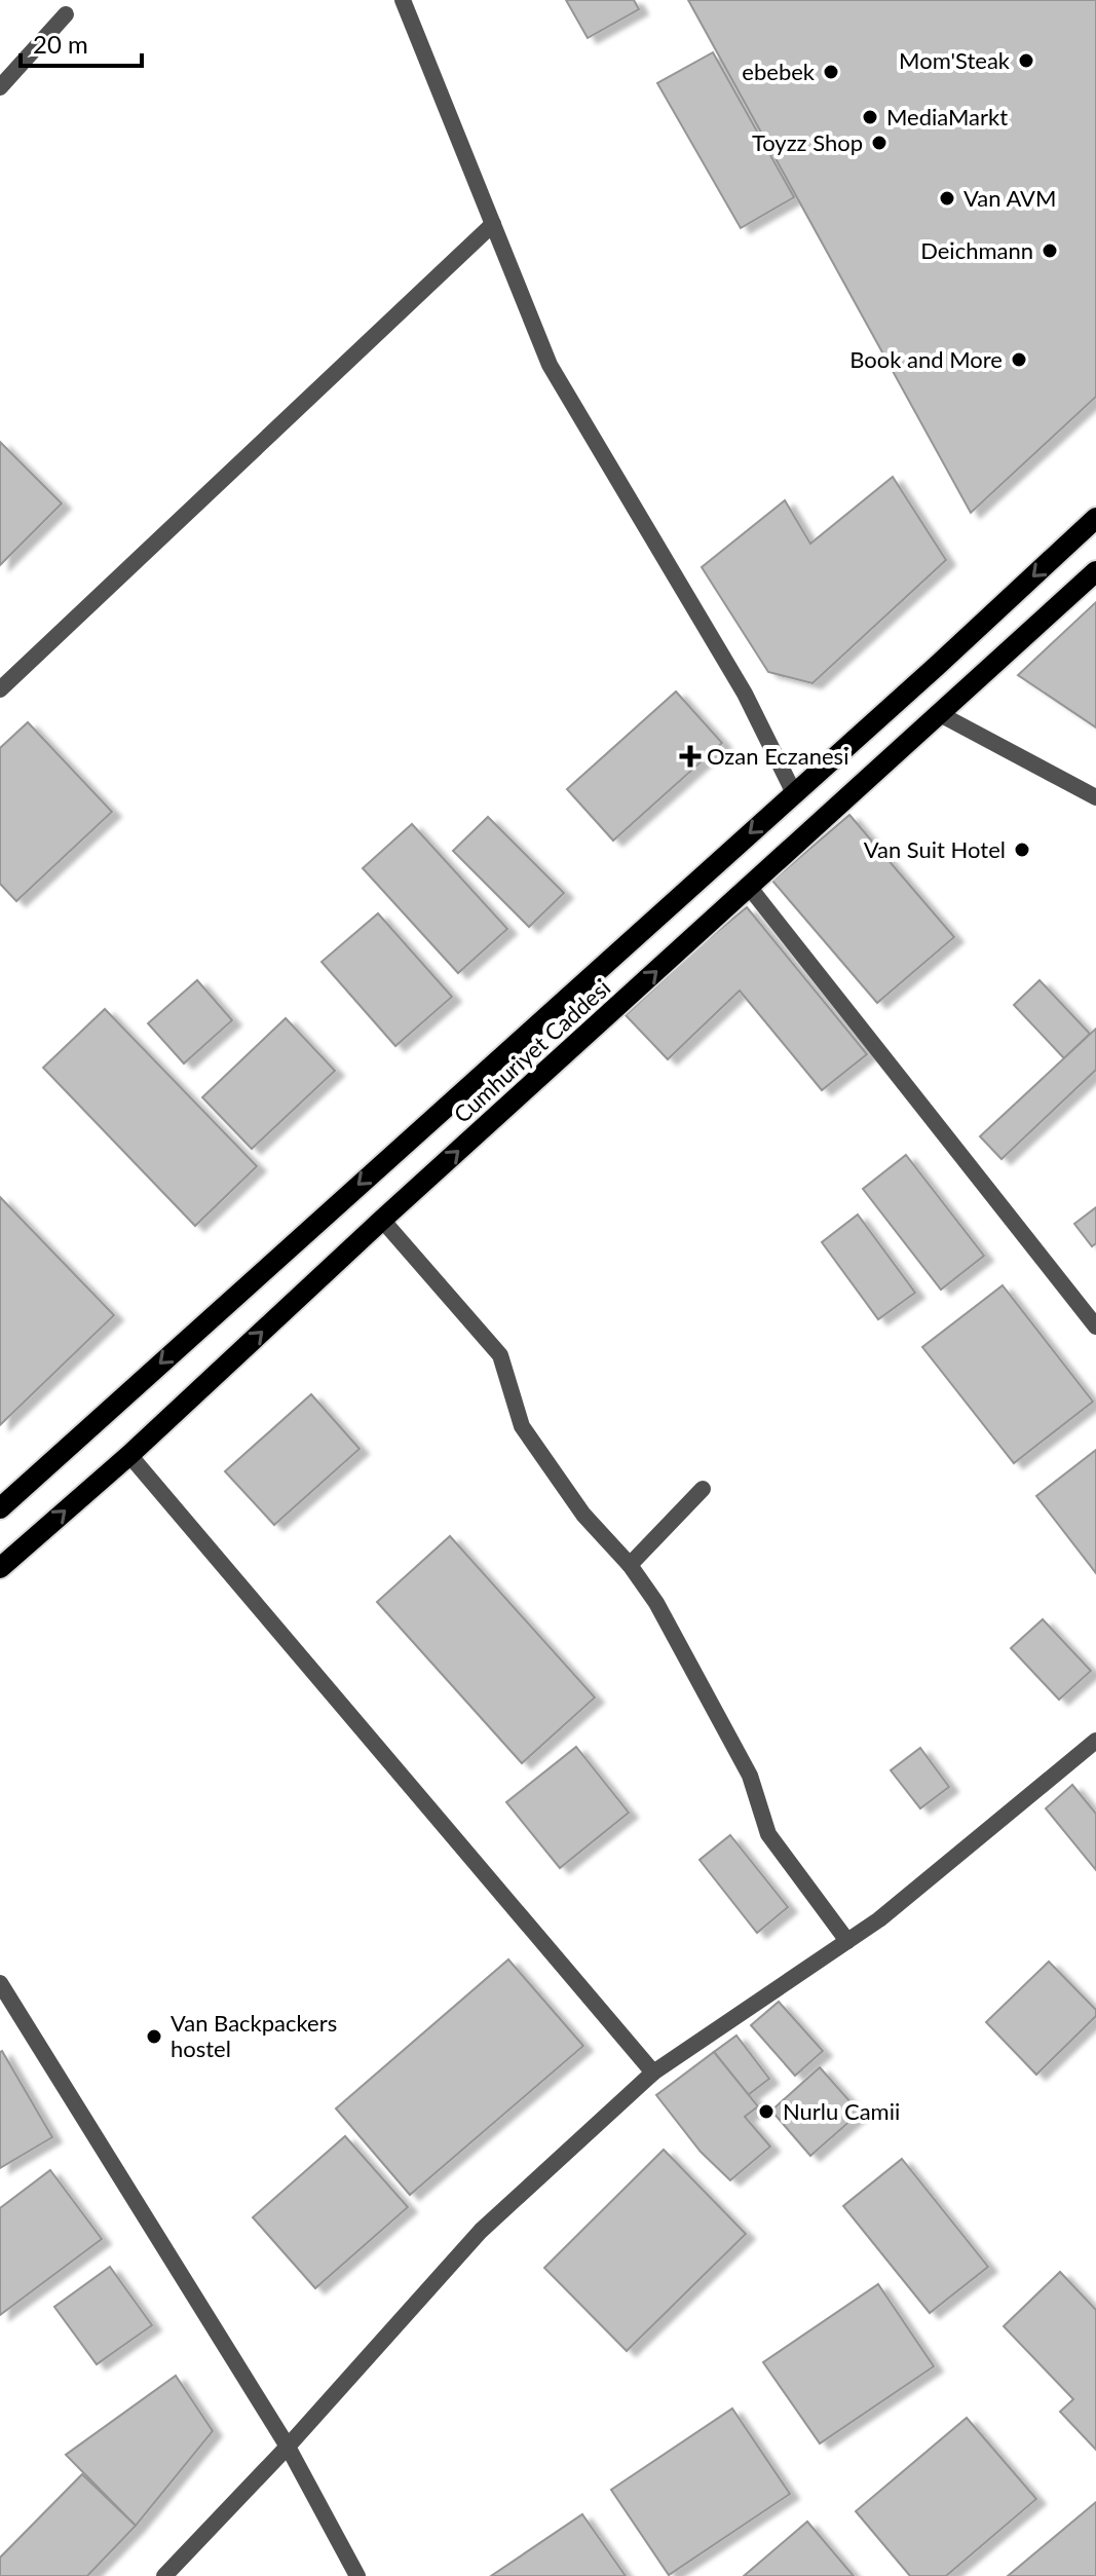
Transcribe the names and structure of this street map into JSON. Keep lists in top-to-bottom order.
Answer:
{
  "streets": {
    "main road": ["Cumhuriyet Caddesi"]
  },
  "places": {
    "other": [
      "Mom'Steak",
      "ebebek",
      "MediaMarkt",
      "Toyzz Shop",
      "Van AVM",
      "Deichmann",
      "Book and More",
      "Van Suit Hotel",
      "Van Backpackers hostel",
      "Nurlu Camii"
    ],
    "health": ["Ozan Eczanesi"]
  },
  "scale_bar": "20 m"
}
